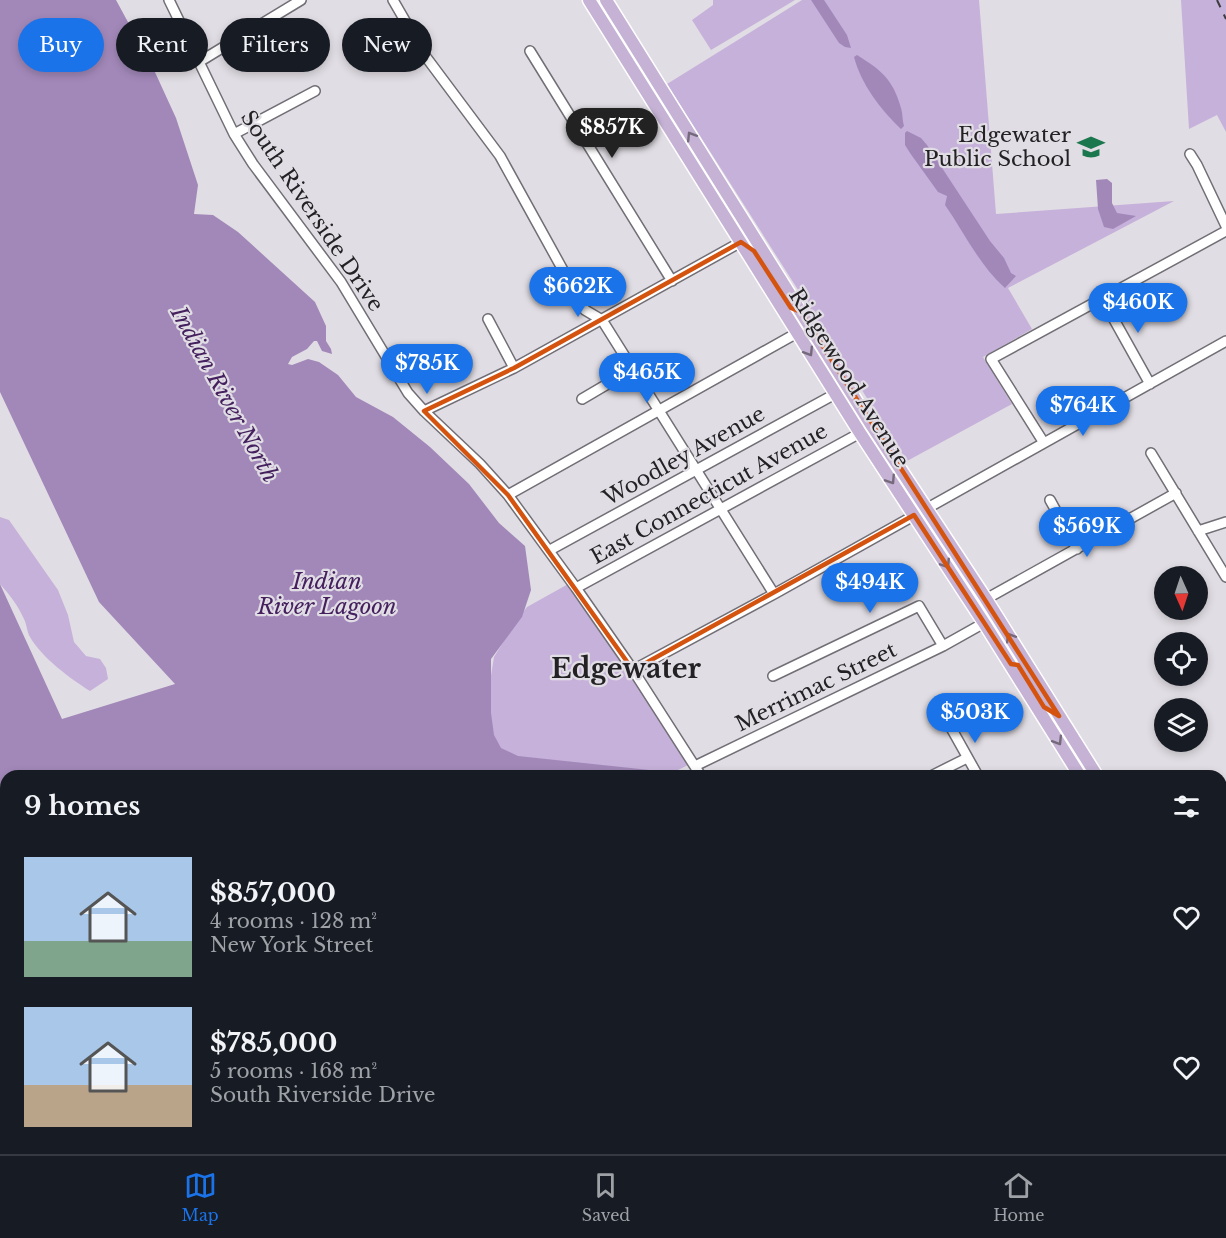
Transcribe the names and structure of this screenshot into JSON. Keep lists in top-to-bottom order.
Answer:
{
  "streets": {
    "main road": ["Ridgewood Avenue"],
    "street": [
      "South Riverside Drive",
      "Woodley Avenue",
      "East Connecticut Avenue",
      "Merrimac Street"
    ]
  },
  "crossings": [
    ["South Riverside Drive", "Woodley Avenue"],
    ["South Riverside Drive", "East Connecticut Avenue"],
    ["South Riverside Drive", "Merrimac Street"],
    ["Ridgewood Avenue", "Woodley Avenue"],
    ["Ridgewood Avenue", "East Connecticut Avenue"],
    ["Ridgewood Avenue", "Merrimac Street"]
  ],
  "districts": ["Edgewater"],
  "water": ["Indian River North", "Indian River Lagoon"],
  "places": {
    "school or university": ["Edgewater Public School"]
  },
  "north": "bottom",
  "page": {
    "chip": [
      "Buy",
      "Rent",
      "Filters",
      "New"
    ],
    "price": [
      "$857K",
      "$662K",
      "$460K",
      "$785K",
      "$465K",
      "$764K",
      "$569K",
      "$494K",
      "$503K"
    ],
    "heading": "9 homes",
    "list": [
      {
        "name": "$857,000",
        "note": "4 rooms · 128 m² · New York Street"
      },
      {
        "name": "$785,000",
        "note": "5 rooms · 168 m² · South Riverside Drive"
      }
    ],
    "tabs": ["Map", "Saved", "Home"]
  }
}
